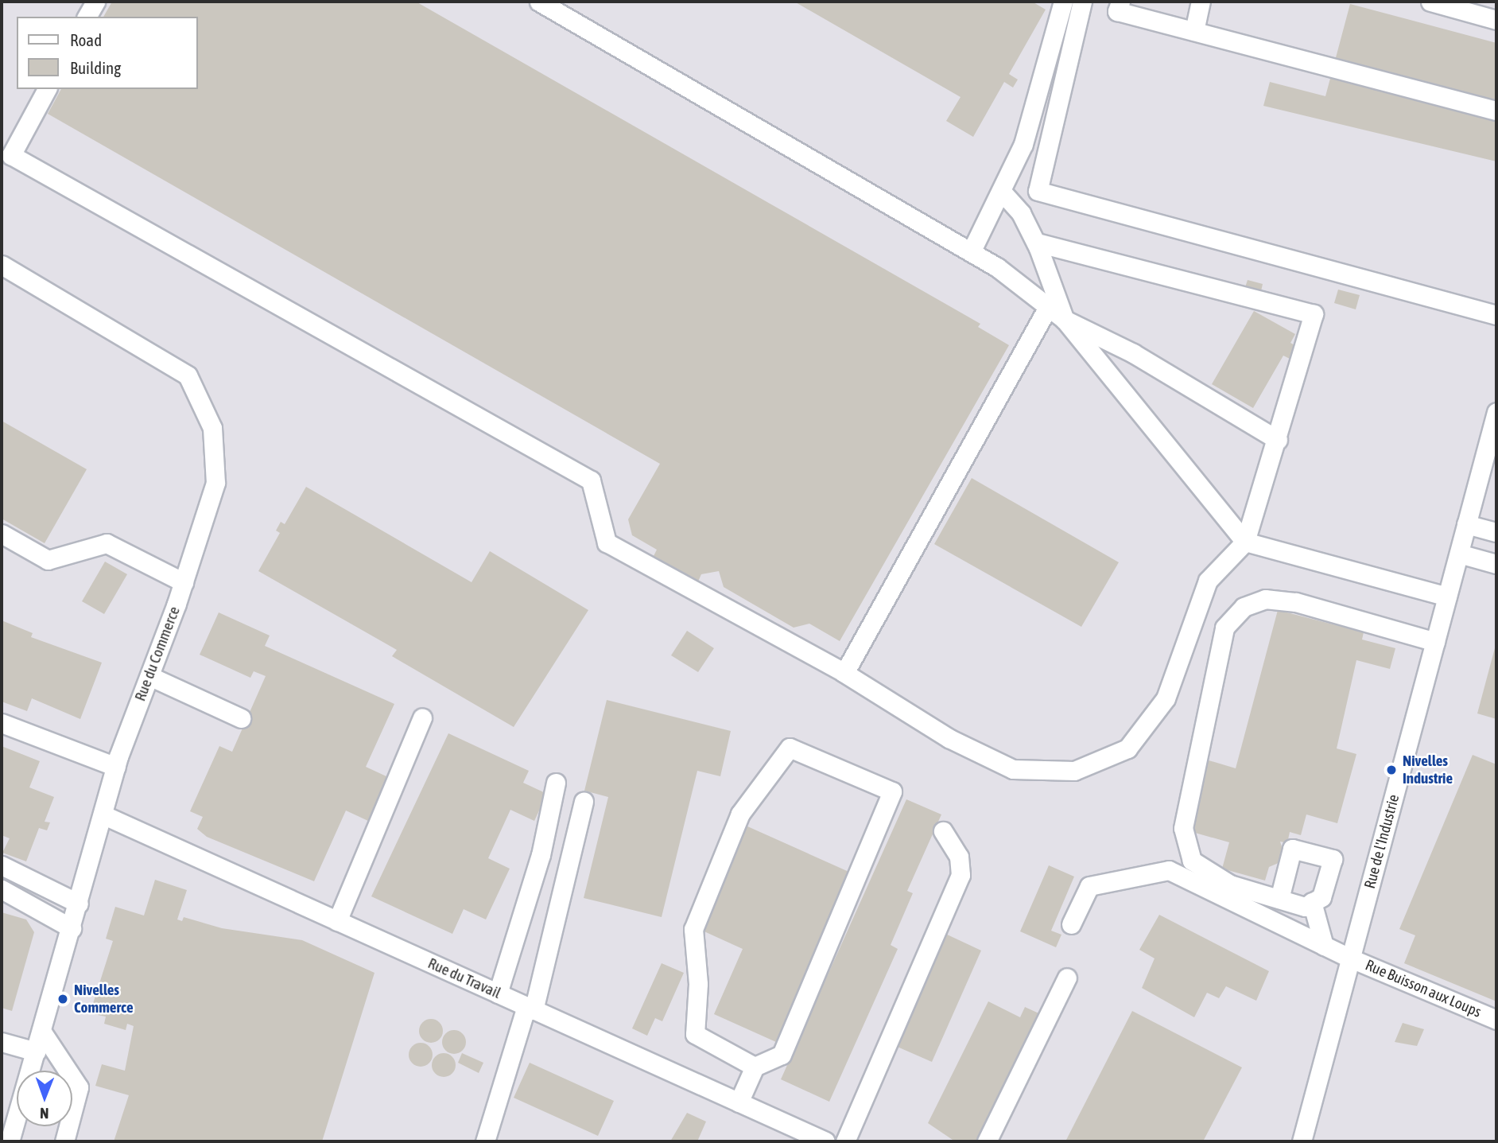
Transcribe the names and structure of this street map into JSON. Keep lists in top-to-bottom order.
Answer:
{
  "streets": {
    "street": [
      "Rue du Commerce",
      "Rue de l'Industrie",
      "Rue du Travail",
      "Rue Buisson aux Loups"
    ]
  },
  "crossings": [
    ["Rue du Commerce", "Rue du Travail"],
    ["Rue de l'Industrie", "Rue Buisson aux Loups"]
  ],
  "places": ["Nivelles Industrie", "Nivelles Commerce"],
  "legend": ["Road", "Building"],
  "north": "bottom"
}
